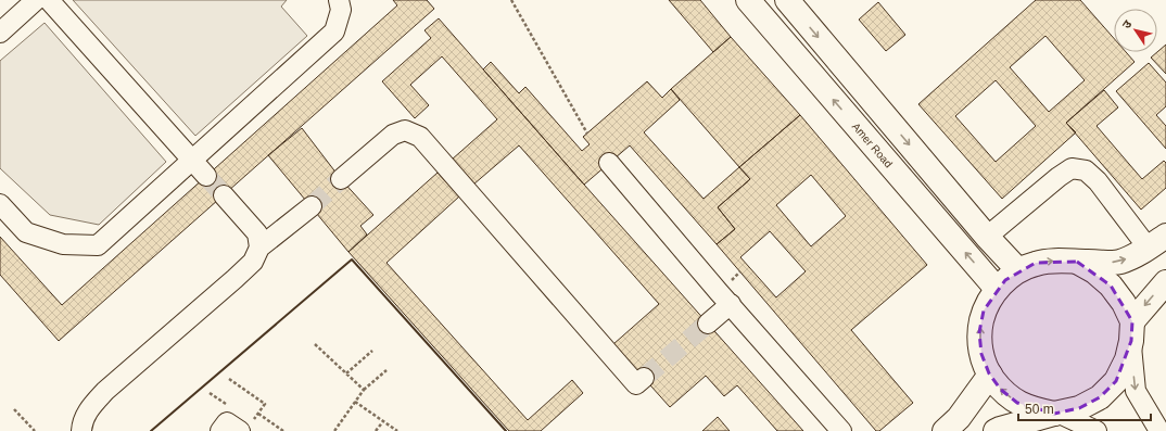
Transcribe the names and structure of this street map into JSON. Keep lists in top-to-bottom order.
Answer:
{
  "streets": {
    "main road": ["Amer Road"]
  },
  "scale_bar": "50 m",
  "north": "top left"
}
